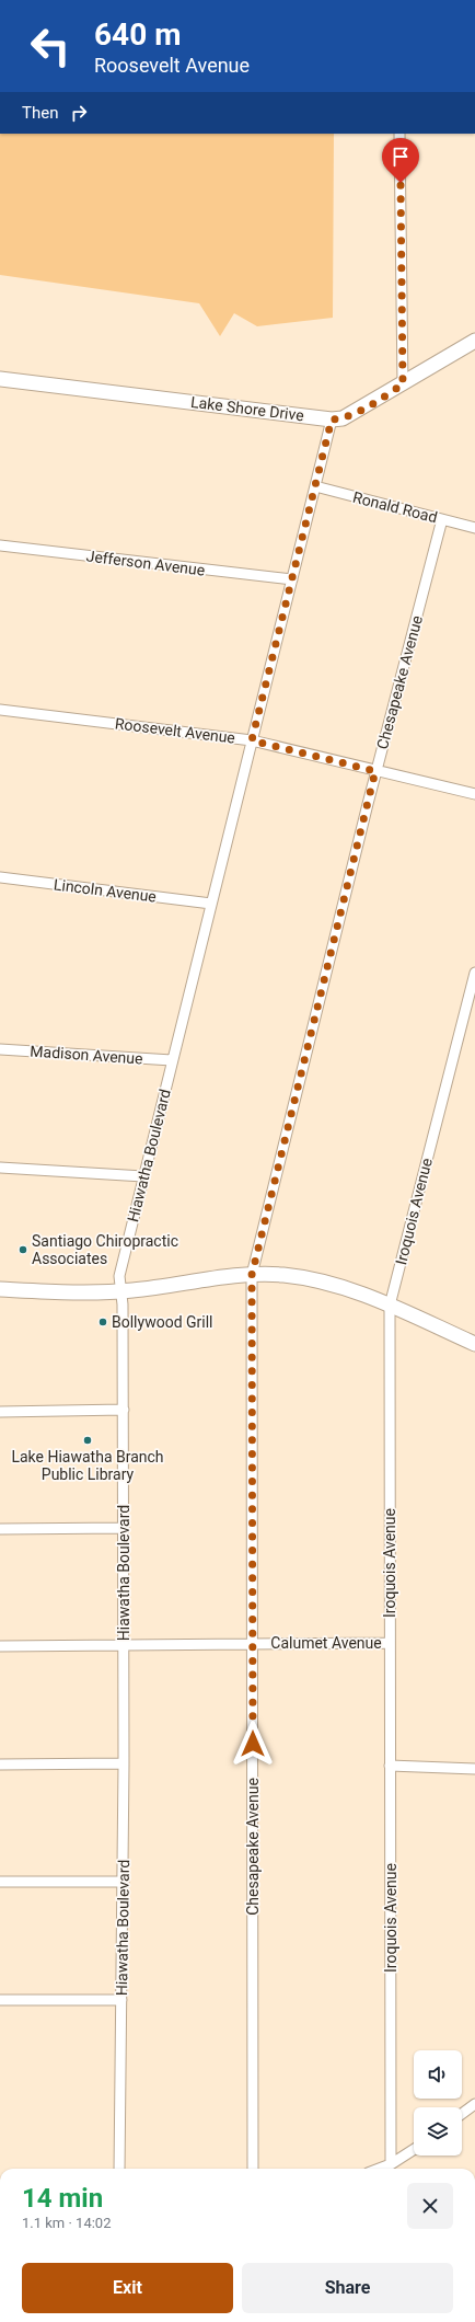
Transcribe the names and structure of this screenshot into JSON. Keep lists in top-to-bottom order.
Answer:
{
  "streets": {
    "street": [
      "Lake Shore Drive",
      "Ronald Road",
      "Jefferson Avenue",
      "Chesapeake Avenue",
      "Roosevelt Avenue",
      "Lincoln Avenue",
      "Madison Avenue",
      "Hiawatha Boulevard",
      "Iroquois Avenue",
      "Calumet Avenue"
    ]
  },
  "crossings": [
    ["Lake Shore Drive", "Hiawatha Boulevard"],
    ["Ronald Road", "Chesapeake Avenue"],
    ["Ronald Road", "Hiawatha Boulevard"],
    ["Jefferson Avenue", "Hiawatha Boulevard"],
    ["Chesapeake Avenue", "Roosevelt Avenue"],
    ["Chesapeake Avenue", "Calumet Avenue"],
    ["Roosevelt Avenue", "Hiawatha Boulevard"],
    ["Lincoln Avenue", "Hiawatha Boulevard"],
    ["Madison Avenue", "Hiawatha Boulevard"],
    ["Hiawatha Boulevard", "Calumet Avenue"],
    ["Iroquois Avenue", "Calumet Avenue"]
  ],
  "places": ["Santiago Chiropractic Associates", "Bollywood Grill", "Lake Hiawatha Branch Public Library"],
  "page": {
    "turn": ["640 m", "Roosevelt Avenue"],
    "then": "Then",
    "heading": ["14 min", "1.1 km · 14:02"],
    "buttons": ["Exit", "Share"]
  }
}
